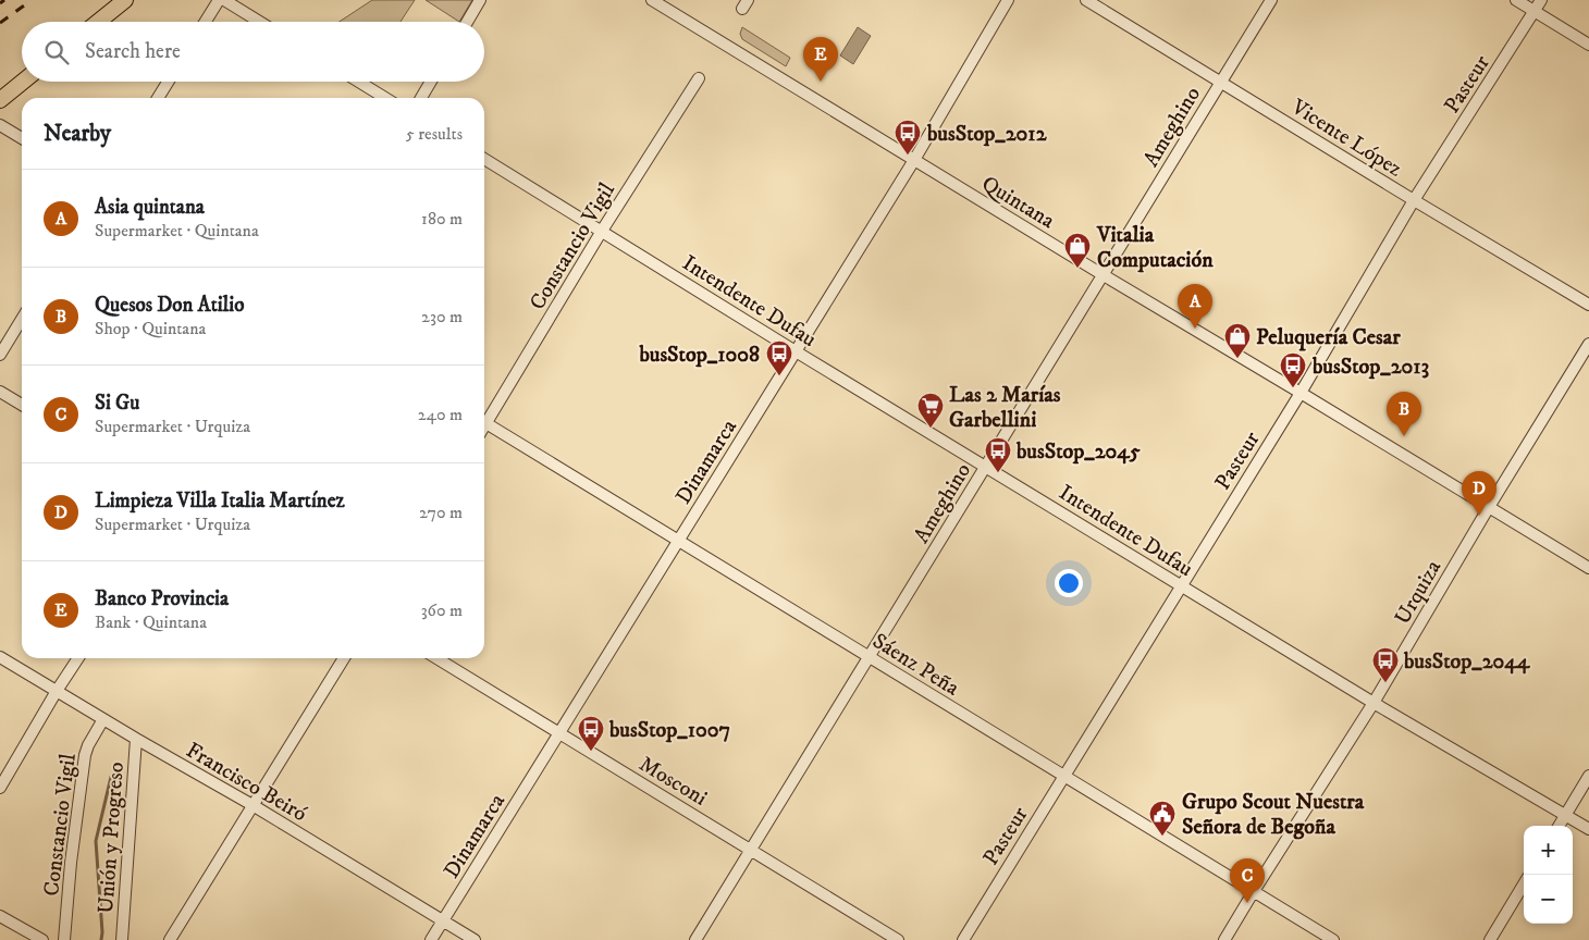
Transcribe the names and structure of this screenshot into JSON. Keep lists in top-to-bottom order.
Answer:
{
  "streets": {
    "street": [
      "Pasteur",
      "Ameghino",
      "Vicente López",
      "Quintana",
      "Constancio Vigil",
      "Intendente Dufau",
      "Dinamarca",
      "Urquiza",
      "Sáenz Peña",
      "Mosconi",
      "Francisco Beiró",
      "Unión y Progreso"
    ]
  },
  "crossings": [
    ["Pasteur", "Vicente López"],
    ["Pasteur", "Quintana"],
    ["Pasteur", "Intendente Dufau"],
    ["Pasteur", "Sáenz Peña"],
    ["Ameghino", "Vicente López"],
    ["Ameghino", "Quintana"],
    ["Ameghino", "Intendente Dufau"],
    ["Ameghino", "Sáenz Peña"],
    ["Ameghino", "Mosconi"],
    ["Quintana", "Dinamarca"],
    ["Quintana", "Urquiza"],
    ["Constancio Vigil", "Intendente Dufau"],
    ["Constancio Vigil", "Francisco Beiró"],
    ["Intendente Dufau", "Dinamarca"],
    ["Intendente Dufau", "Urquiza"],
    ["Dinamarca", "Sáenz Peña"],
    ["Dinamarca", "Mosconi"],
    ["Dinamarca", "Francisco Beiró"],
    ["Urquiza", "Sáenz Peña"],
    ["Francisco Beiró", "Unión y Progreso"]
  ],
  "places": {
    "bus stop": [
      "busStop_2012",
      "busStop_1008",
      "busStop_2013",
      "busStop_2045",
      "busStop_2044",
      "busStop_1007"
    ],
    "shop": ["Vitalia Computación", "Peluquería Cesar"],
    "supermarket": ["Las 2 Marías Garbellini"],
    "public building": ["Grupo Scout Nuestra Señora de Begoña"]
  },
  "page": {
    "search": "Search here",
    "pins": [
      "E",
      "A",
      "B",
      "D",
      "C"
    ],
    "heading": ["Nearby", "5 results"],
    "list": [
      {
        "mark": "A",
        "name": "Asia quintana",
        "note": "Supermarket · Quintana",
        "value": "180 m"
      },
      {
        "mark": "B",
        "name": "Quesos Don Atilio",
        "note": "Shop · Quintana",
        "value": "230 m"
      },
      {
        "mark": "C",
        "name": "Si Gu",
        "note": "Supermarket · Urquiza",
        "value": "240 m"
      },
      {
        "mark": "D",
        "name": "Limpieza Villa Italia Martínez",
        "note": "Supermarket · Urquiza",
        "value": "270 m"
      },
      {
        "mark": "E",
        "name": "Banco Provincia",
        "note": "Bank · Quintana",
        "value": "360 m"
      }
    ],
    "map_buttons": ["+", "−"]
  }
}
